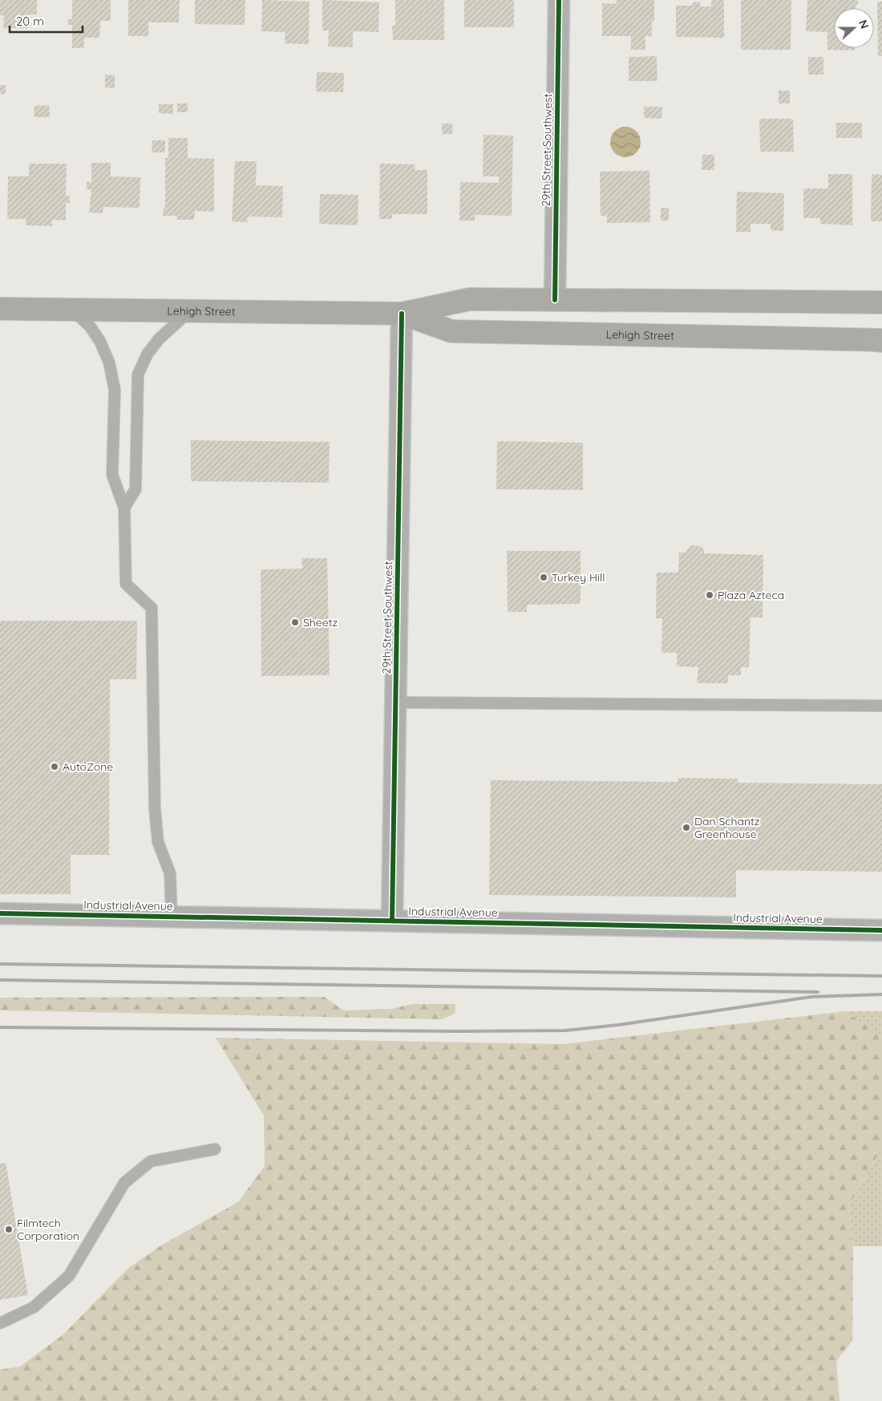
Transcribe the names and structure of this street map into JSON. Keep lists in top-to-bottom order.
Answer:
{
  "streets": {
    "highway": ["Lehigh Street"],
    "street": ["29th Street Southwest", "Industrial Avenue"]
  },
  "crossings": [
    ["29th Street Southwest", "Lehigh Street"],
    ["29th Street Southwest", "Industrial Avenue"]
  ],
  "places": [
    "Turkey Hill",
    "Plaza Azteca",
    "Sheetz",
    "AutoZone",
    "Dan Schantz Greenhouse",
    "Filmtech Corporation"
  ],
  "scale_bar": "20 m",
  "north": "right"
}
